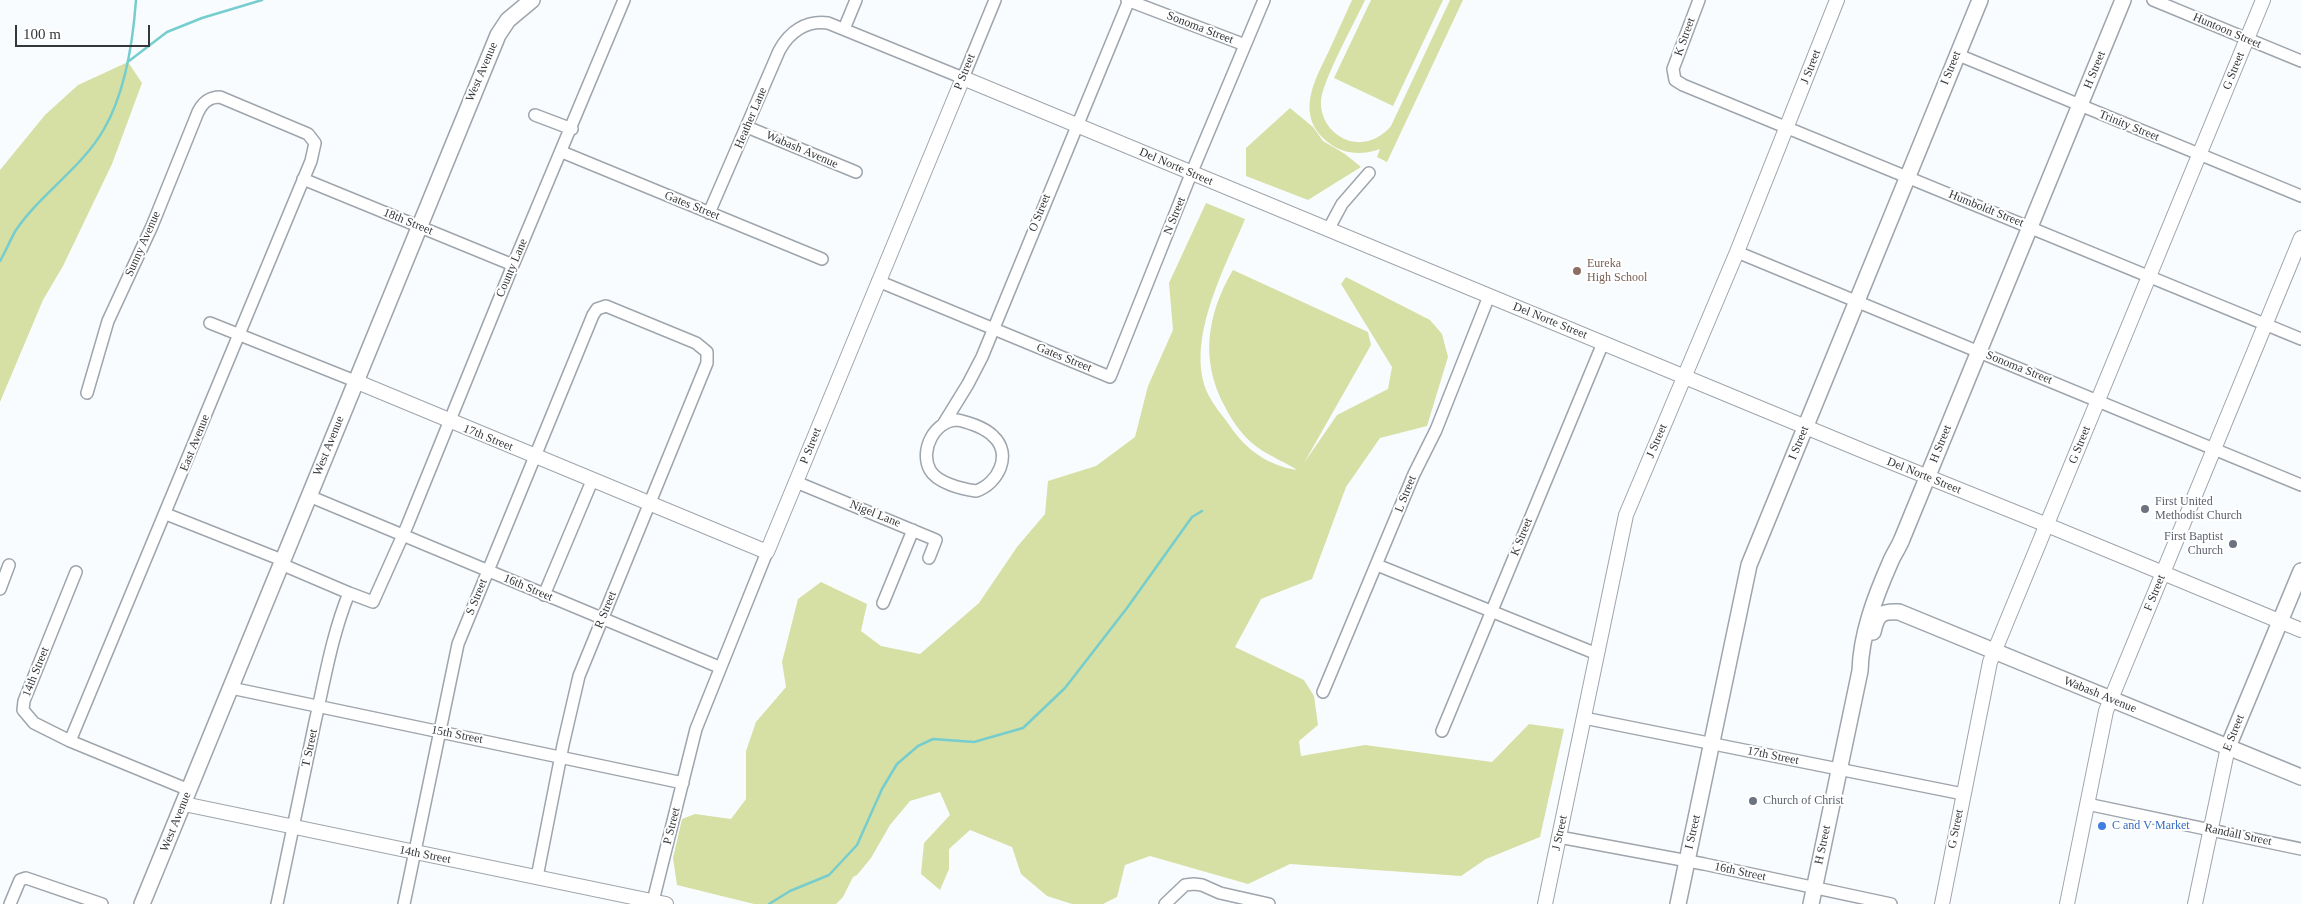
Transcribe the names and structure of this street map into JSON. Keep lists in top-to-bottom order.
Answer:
{
  "streets": {
    "main road": [
      "I Street",
      "H Street",
      "West Avenue",
      "Wabash Avenue",
      "E Street"
    ],
    "street": [
      "Sonoma Street",
      "Huntoon Street",
      "K Street",
      "J Street",
      "G Street",
      "P Street",
      "Heather Lane",
      "Trinity Street",
      "Del Norte Street",
      "Gates Street",
      "Humboldt Street",
      "O Street",
      "N Street",
      "18th Street",
      "Sunny Avenue",
      "County Lane",
      "17th Street",
      "East Avenue",
      "L Street",
      "Nigel Lane",
      "16th Street",
      "F Street",
      "S Street",
      "R Street",
      "14th Street",
      "15th Street",
      "T Street",
      "Randall Street"
    ]
  },
  "crossings": [
    ["Sonoma Street", "J Street"],
    ["Sonoma Street", "I Street"],
    ["Sonoma Street", "H Street"],
    ["Sonoma Street", "G Street"],
    ["Sonoma Street", "O Street"],
    ["Sonoma Street", "N Street"],
    ["Sonoma Street", "F Street"],
    ["Huntoon Street", "G Street"],
    ["K Street", "Del Norte Street"],
    ["K Street", "Humboldt Street"],
    ["J Street", "Del Norte Street"],
    ["J Street", "Humboldt Street"],
    ["J Street", "17th Street"],
    ["J Street", "16th Street"],
    ["I Street", "Trinity Street"],
    ["I Street", "Del Norte Street"],
    ["I Street", "Humboldt Street"],
    ["I Street", "17th Street"],
    ["I Street", "16th Street"],
    ["H Street", "Trinity Street"],
    ["H Street", "Wabash Avenue"],
    ["H Street", "Del Norte Street"],
    ["H Street", "Humboldt Street"],
    ["H Street", "17th Street"],
    ["H Street", "16th Street"],
    ["G Street", "Trinity Street"],
    ["G Street", "Wabash Avenue"],
    ["G Street", "Del Norte Street"],
    ["G Street", "Humboldt Street"],
    ["G Street", "17th Street"],
    ["West Avenue", "18th Street"],
    ["West Avenue", "17th Street"],
    ["West Avenue", "16th Street"],
    ["West Avenue", "14th Street"],
    ["West Avenue", "15th Street"],
    ["P Street", "Del Norte Street"],
    ["P Street", "Gates Street"],
    ["P Street", "17th Street"],
    ["P Street", "Nigel Lane"],
    ["P Street", "16th Street"],
    ["P Street", "14th Street"],
    ["P Street", "15th Street"],
    ["Heather Lane", "Wabash Avenue"],
    ["Heather Lane", "Del Norte Street"],
    ["Heather Lane", "Gates Street"],
    ["Wabash Avenue", "F Street"],
    ["Wabash Avenue", "E Street"],
    ["Del Norte Street", "O Street"],
    ["Del Norte Street", "N Street"],
    ["Del Norte Street", "L Street"],
    ["Del Norte Street", "F Street"],
    ["Del Norte Street", "E Street"],
    ["Gates Street", "O Street"],
    ["Gates Street", "N Street"],
    ["Gates Street", "County Lane"],
    ["Humboldt Street", "F Street"],
    ["18th Street", "County Lane"],
    ["18th Street", "East Avenue"],
    ["Sunny Avenue", "East Avenue"],
    ["County Lane", "17th Street"],
    ["County Lane", "16th Street"],
    ["17th Street", "East Avenue"],
    ["17th Street", "S Street"],
    ["17th Street", "R Street"],
    ["East Avenue", "14th Street"],
    ["16th Street", "S Street"],
    ["16th Street", "R Street"],
    ["F Street", "Randall Street"],
    ["S Street", "R Street"],
    ["S Street", "14th Street"],
    ["S Street", "15th Street"],
    ["R Street", "14th Street"],
    ["R Street", "15th Street"],
    ["14th Street", "T Street"],
    ["E Street", "Randall Street"],
    ["15th Street", "T Street"]
  ],
  "places": [
    "Eureka High School",
    "First United Methodist Church",
    "First Baptist Church",
    "Church of Christ",
    "C and V Market"
  ],
  "scale_bar": "100 m"
}
